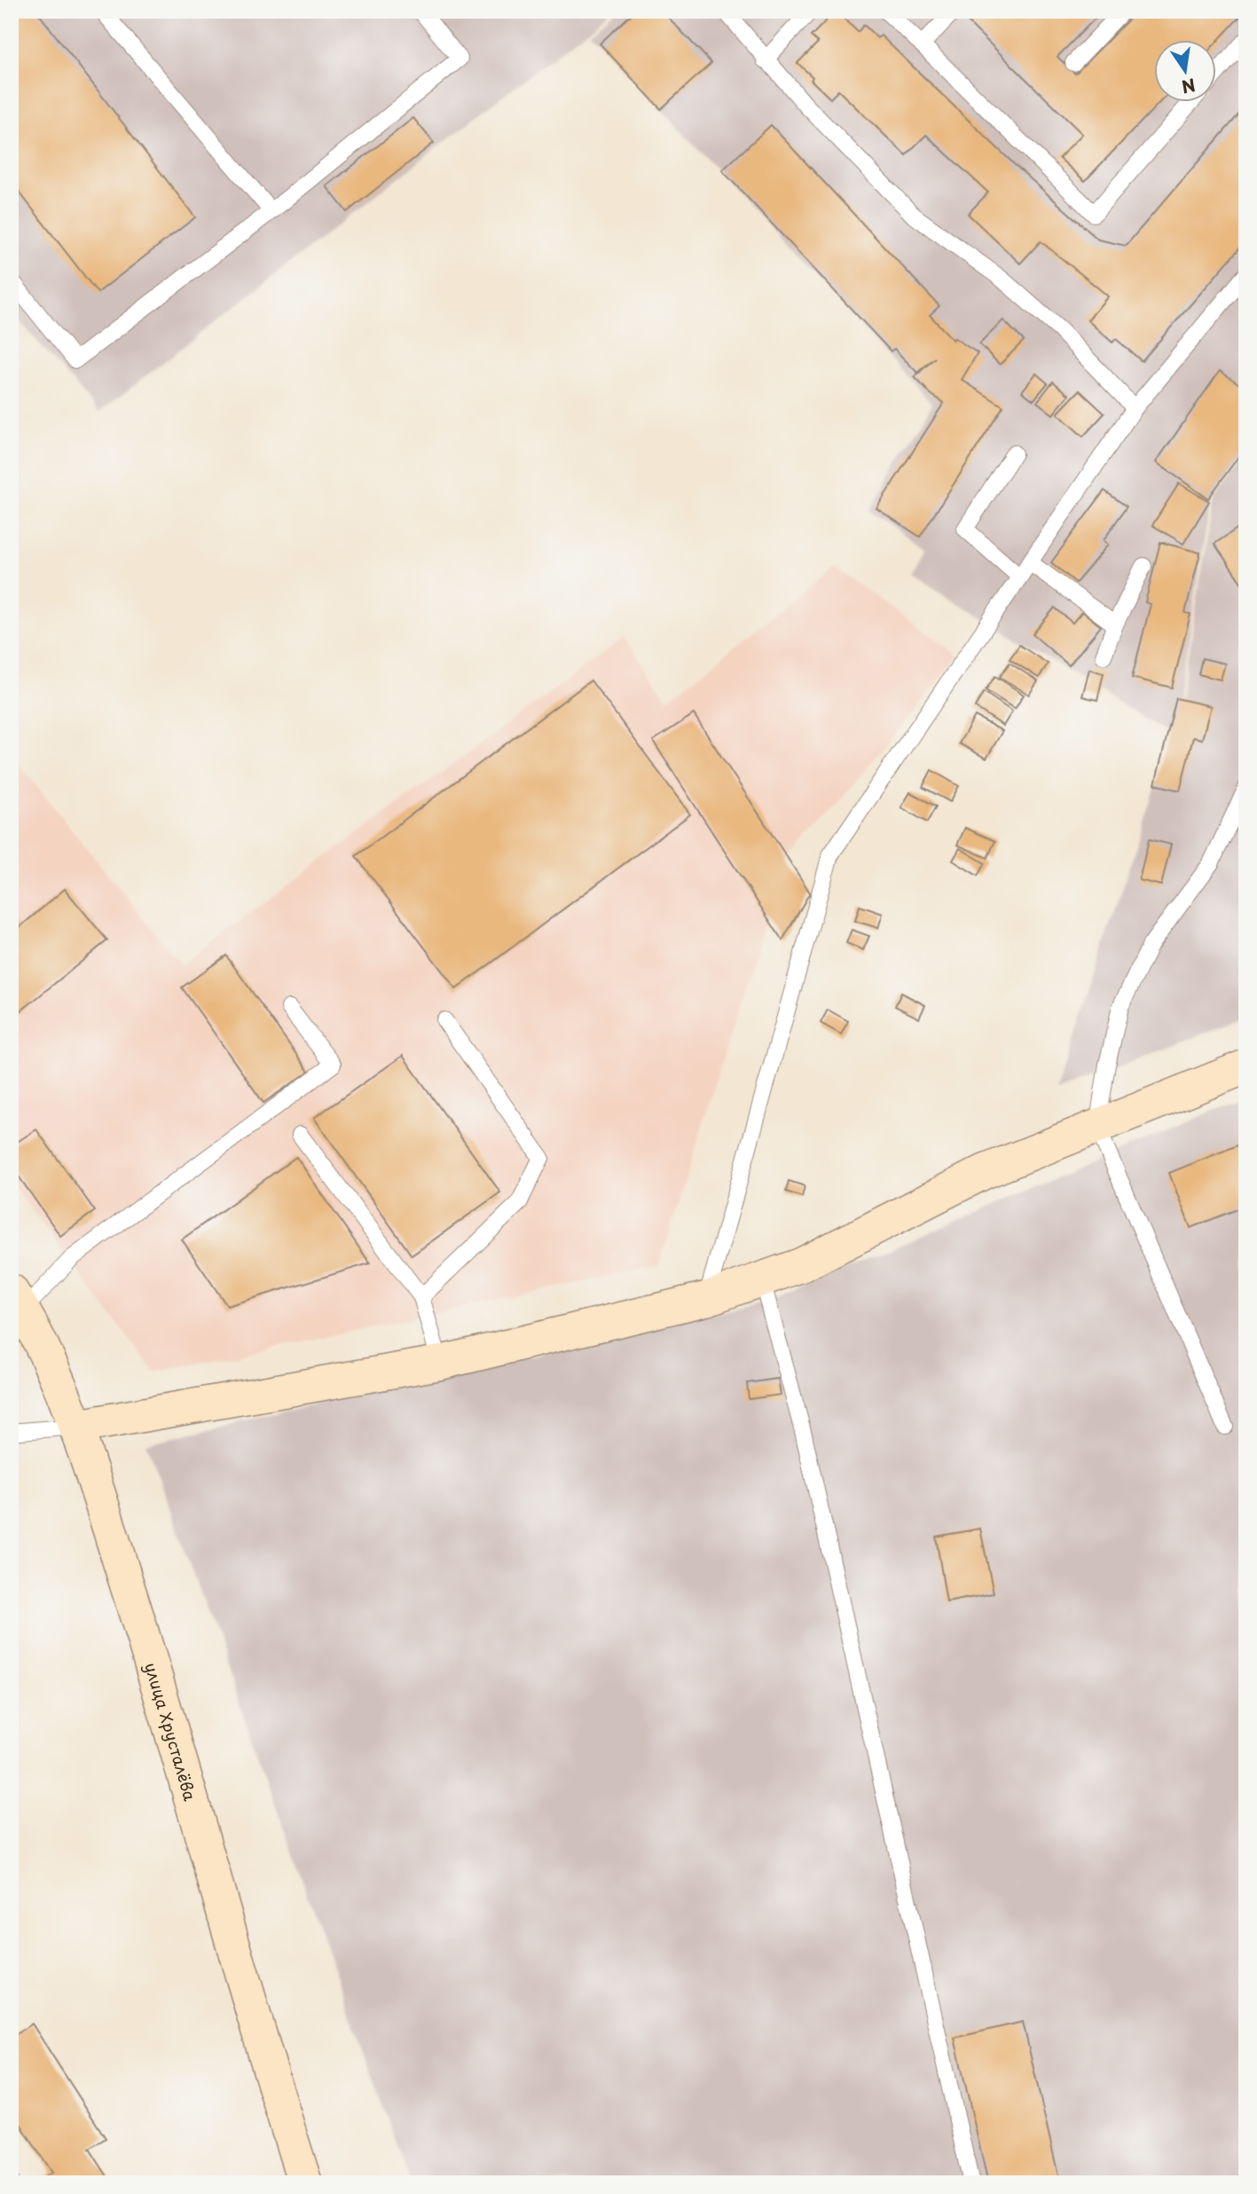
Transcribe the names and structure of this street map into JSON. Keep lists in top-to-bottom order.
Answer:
{
  "streets": {
    "main road": ["улица Хрусталёва"]
  },
  "north": "bottom"
}
